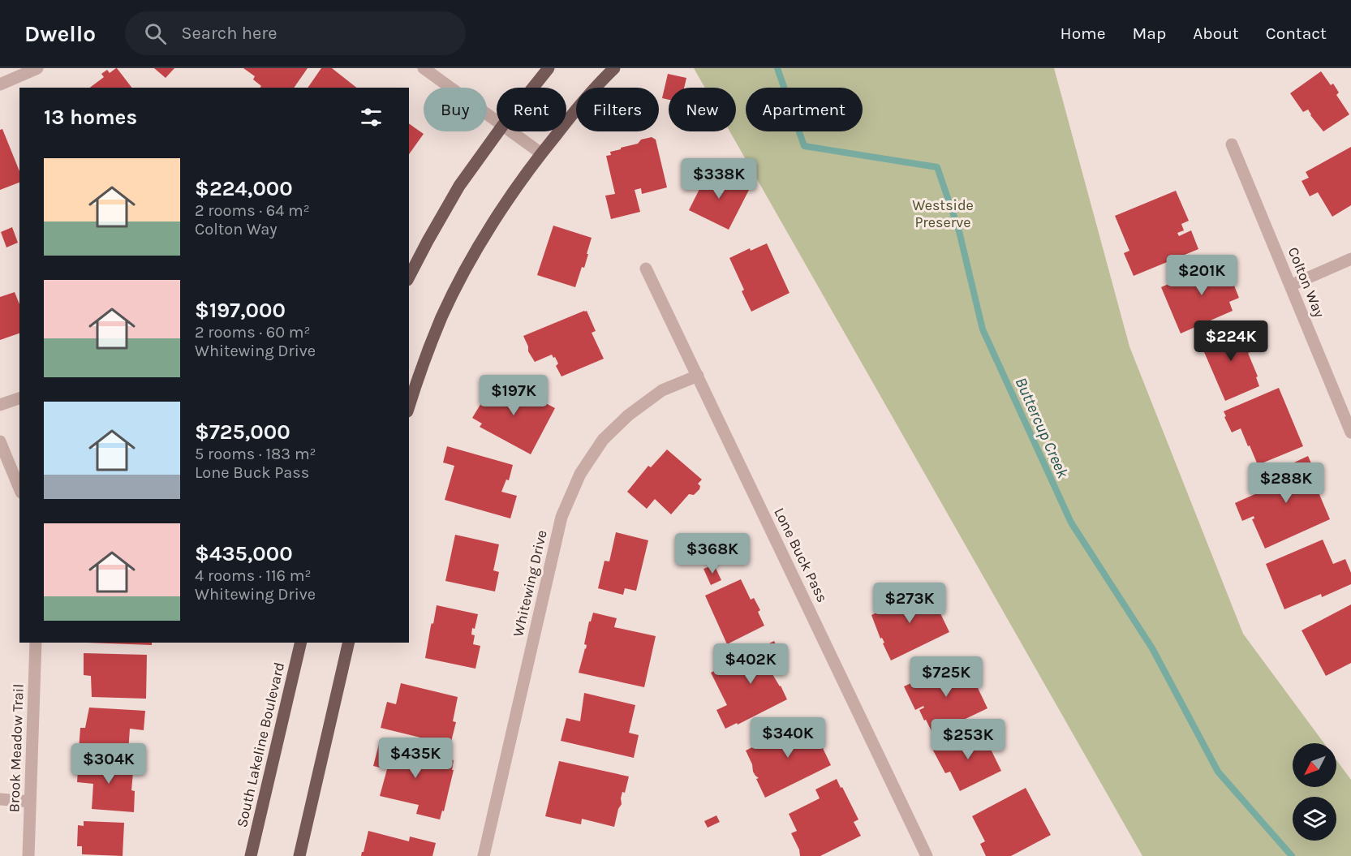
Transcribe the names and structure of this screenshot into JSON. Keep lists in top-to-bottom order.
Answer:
{
  "streets": {
    "main road": ["South Lakeline Boulevard"],
    "street": [
      "Colton Way",
      "Lone Buck Pass",
      "Whitewing Drive",
      "Brook Meadow Trail"
    ]
  },
  "crossings": [
    ["Lone Buck Pass", "Whitewing Drive"]
  ],
  "water": ["Buttercup Creek"],
  "parks": ["Westside Preserve"],
  "north": "bottom left",
  "page": {
    "header": "Dwello",
    "search": "Search here",
    "nav": [
      "Home",
      "Map",
      "About",
      "Contact"
    ],
    "chip": [
      "Buy",
      "Rent",
      "Filters",
      "New",
      "Apartment"
    ],
    "heading": "13 homes",
    "list": [
      {
        "name": "$224,000",
        "note": "2 rooms · 64 m² · Colton Way"
      },
      {
        "name": "$197,000",
        "note": "2 rooms · 60 m² · Whitewing Drive"
      },
      {
        "name": "$725,000",
        "note": "5 rooms · 183 m² · Lone Buck Pass"
      },
      {
        "name": "$435,000",
        "note": "4 rooms · 116 m² · Whitewing Drive"
      }
    ],
    "price": [
      "$338K",
      "$201K",
      "$224K",
      "$197K",
      "$288K",
      "$368K",
      "$273K",
      "$402K",
      "$725K",
      "$340K",
      "$253K",
      "$435K",
      "$304K"
    ]
  }
}
